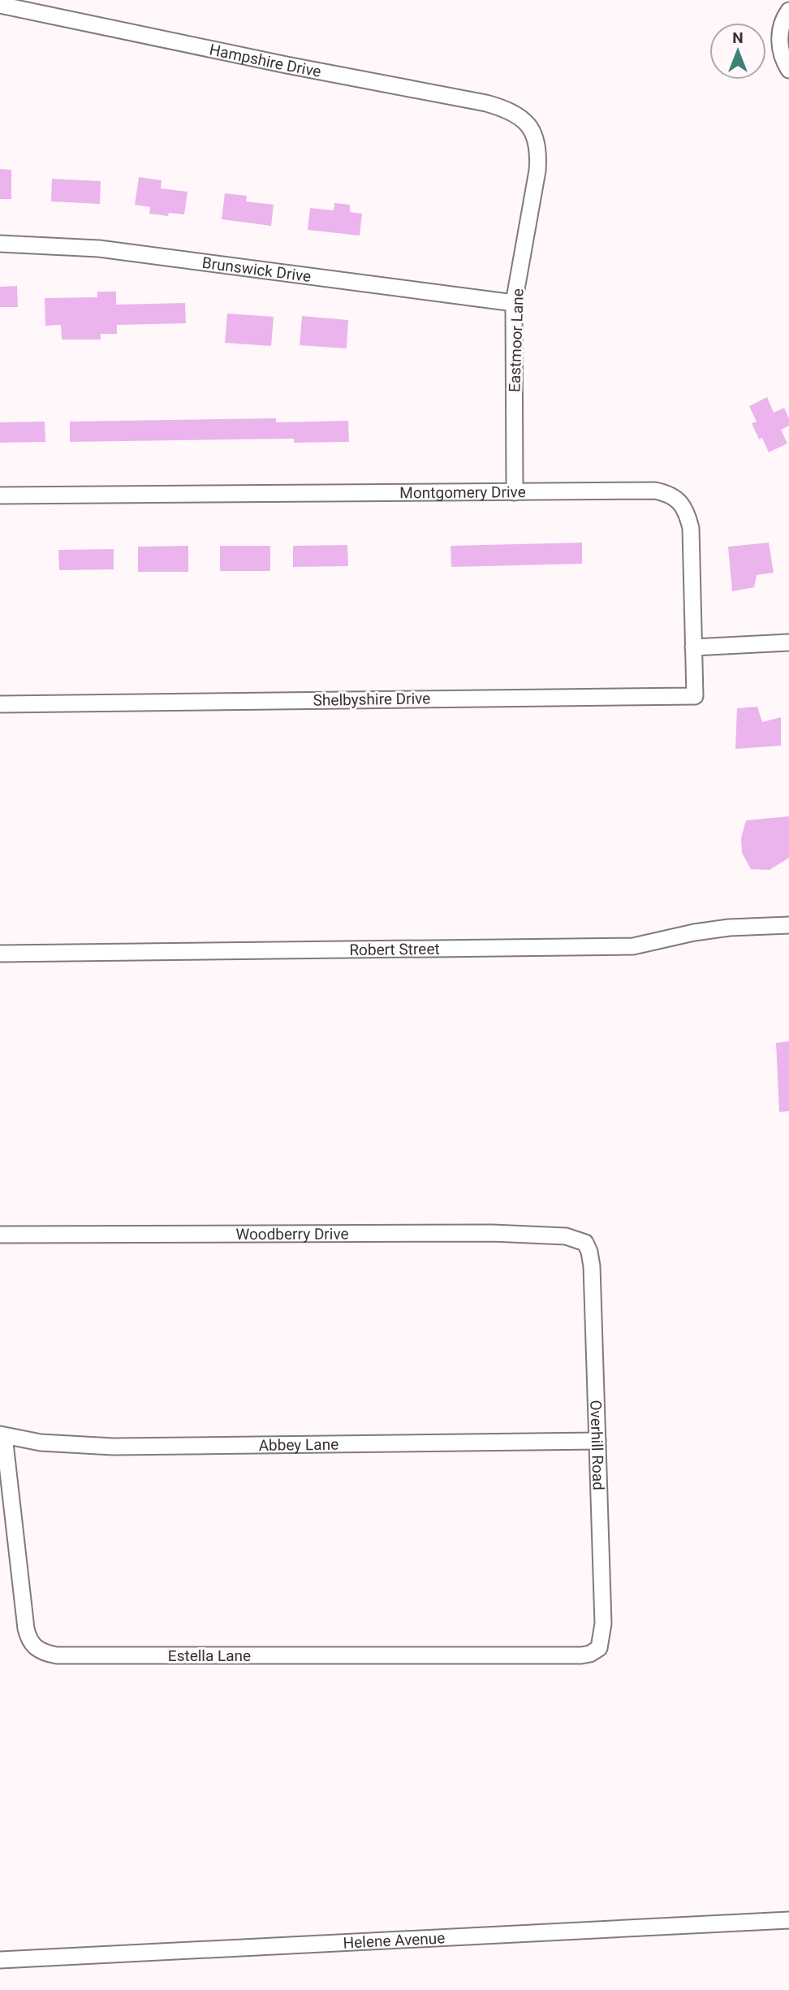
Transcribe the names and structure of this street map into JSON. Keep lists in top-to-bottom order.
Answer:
{
  "streets": {
    "street": [
      "Hampshire Drive",
      "Brunswick Drive",
      "Eastmoor Lane",
      "Montgomery Drive",
      "Shelbyshire Drive",
      "Robert Street",
      "Woodberry Drive",
      "Abbey Lane",
      "Overhill Road",
      "Estella Lane",
      "Helene Avenue"
    ]
  },
  "crossings": [
    ["Hampshire Drive", "Eastmoor Lane"],
    ["Brunswick Drive", "Eastmoor Lane"],
    ["Eastmoor Lane", "Montgomery Drive"],
    ["Montgomery Drive", "Shelbyshire Drive"],
    ["Woodberry Drive", "Overhill Road"],
    ["Abbey Lane", "Overhill Road"],
    ["Abbey Lane", "Estella Lane"],
    ["Overhill Road", "Estella Lane"]
  ],
  "north": "top"
}
